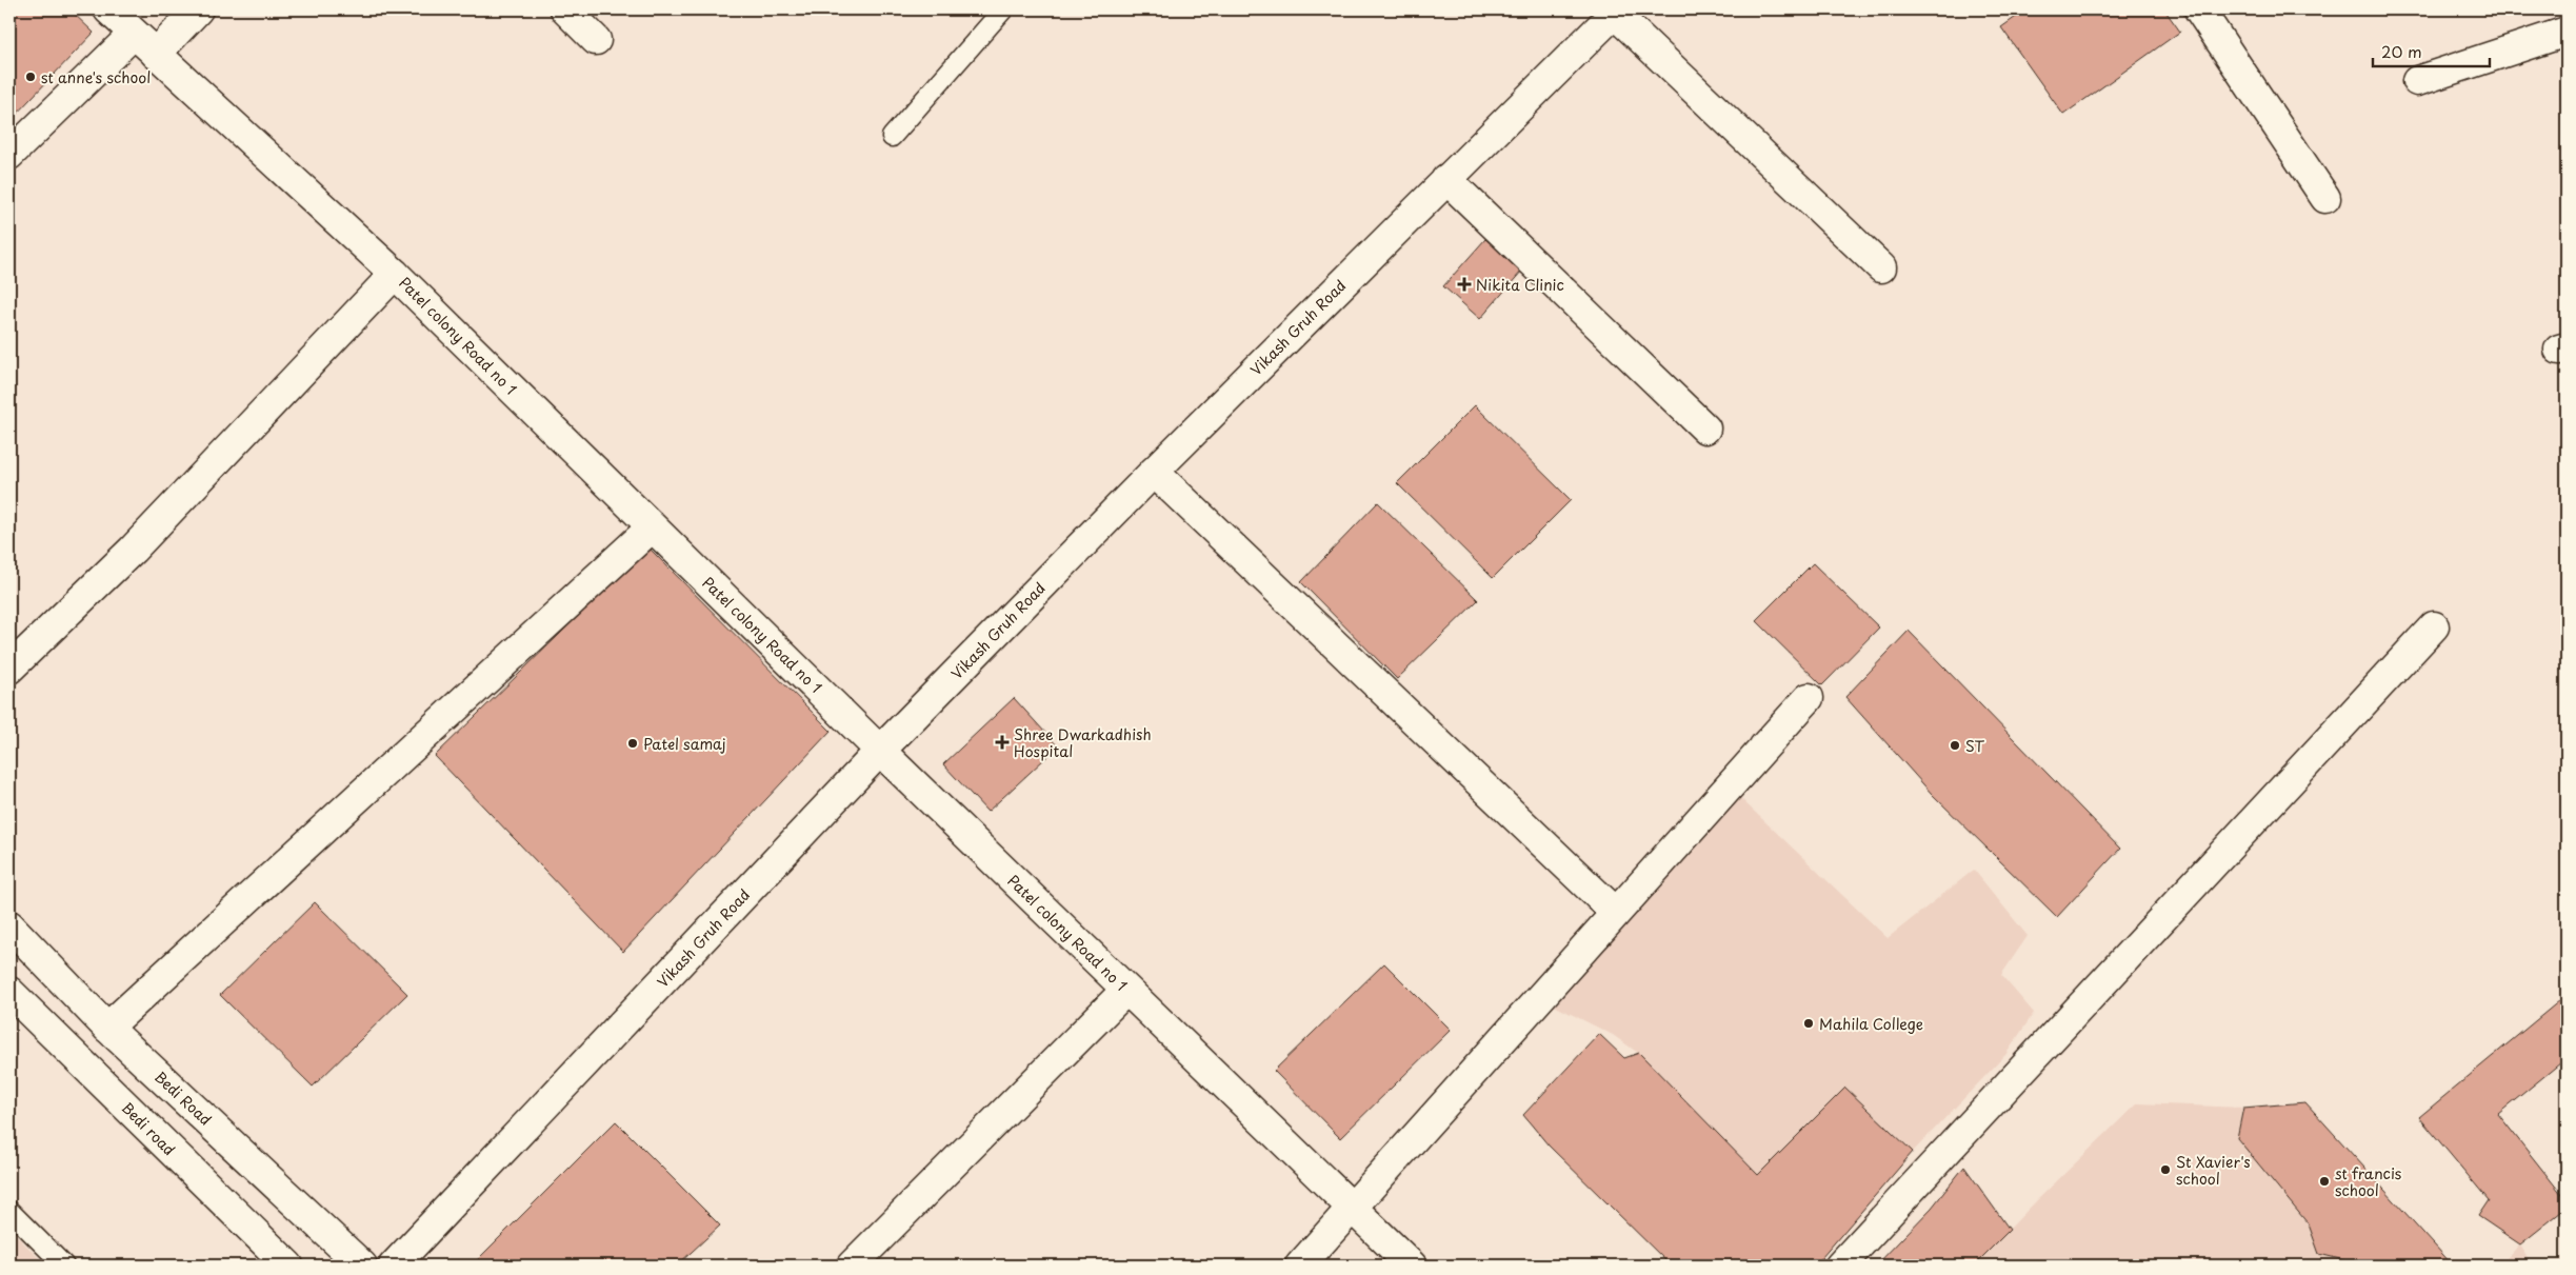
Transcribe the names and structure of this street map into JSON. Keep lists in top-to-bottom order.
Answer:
{
  "streets": {
    "street": [
      "Vikash Gruh Road",
      "Patel colony Road no 1",
      "Bedi Road",
      "Bedi road"
    ]
  },
  "crossings": [
    ["Vikash Gruh Road", "Patel colony Road no 1"]
  ],
  "places": {
    "other": [
      "st anne's school",
      "Patel samaj",
      "ST",
      "Mahila College",
      "St Xavier's school",
      "st francis school"
    ],
    "health": ["Nikita Clinic", "Shree Dwarkadhish Hospital"]
  },
  "scale_bar": "20 m"
}
